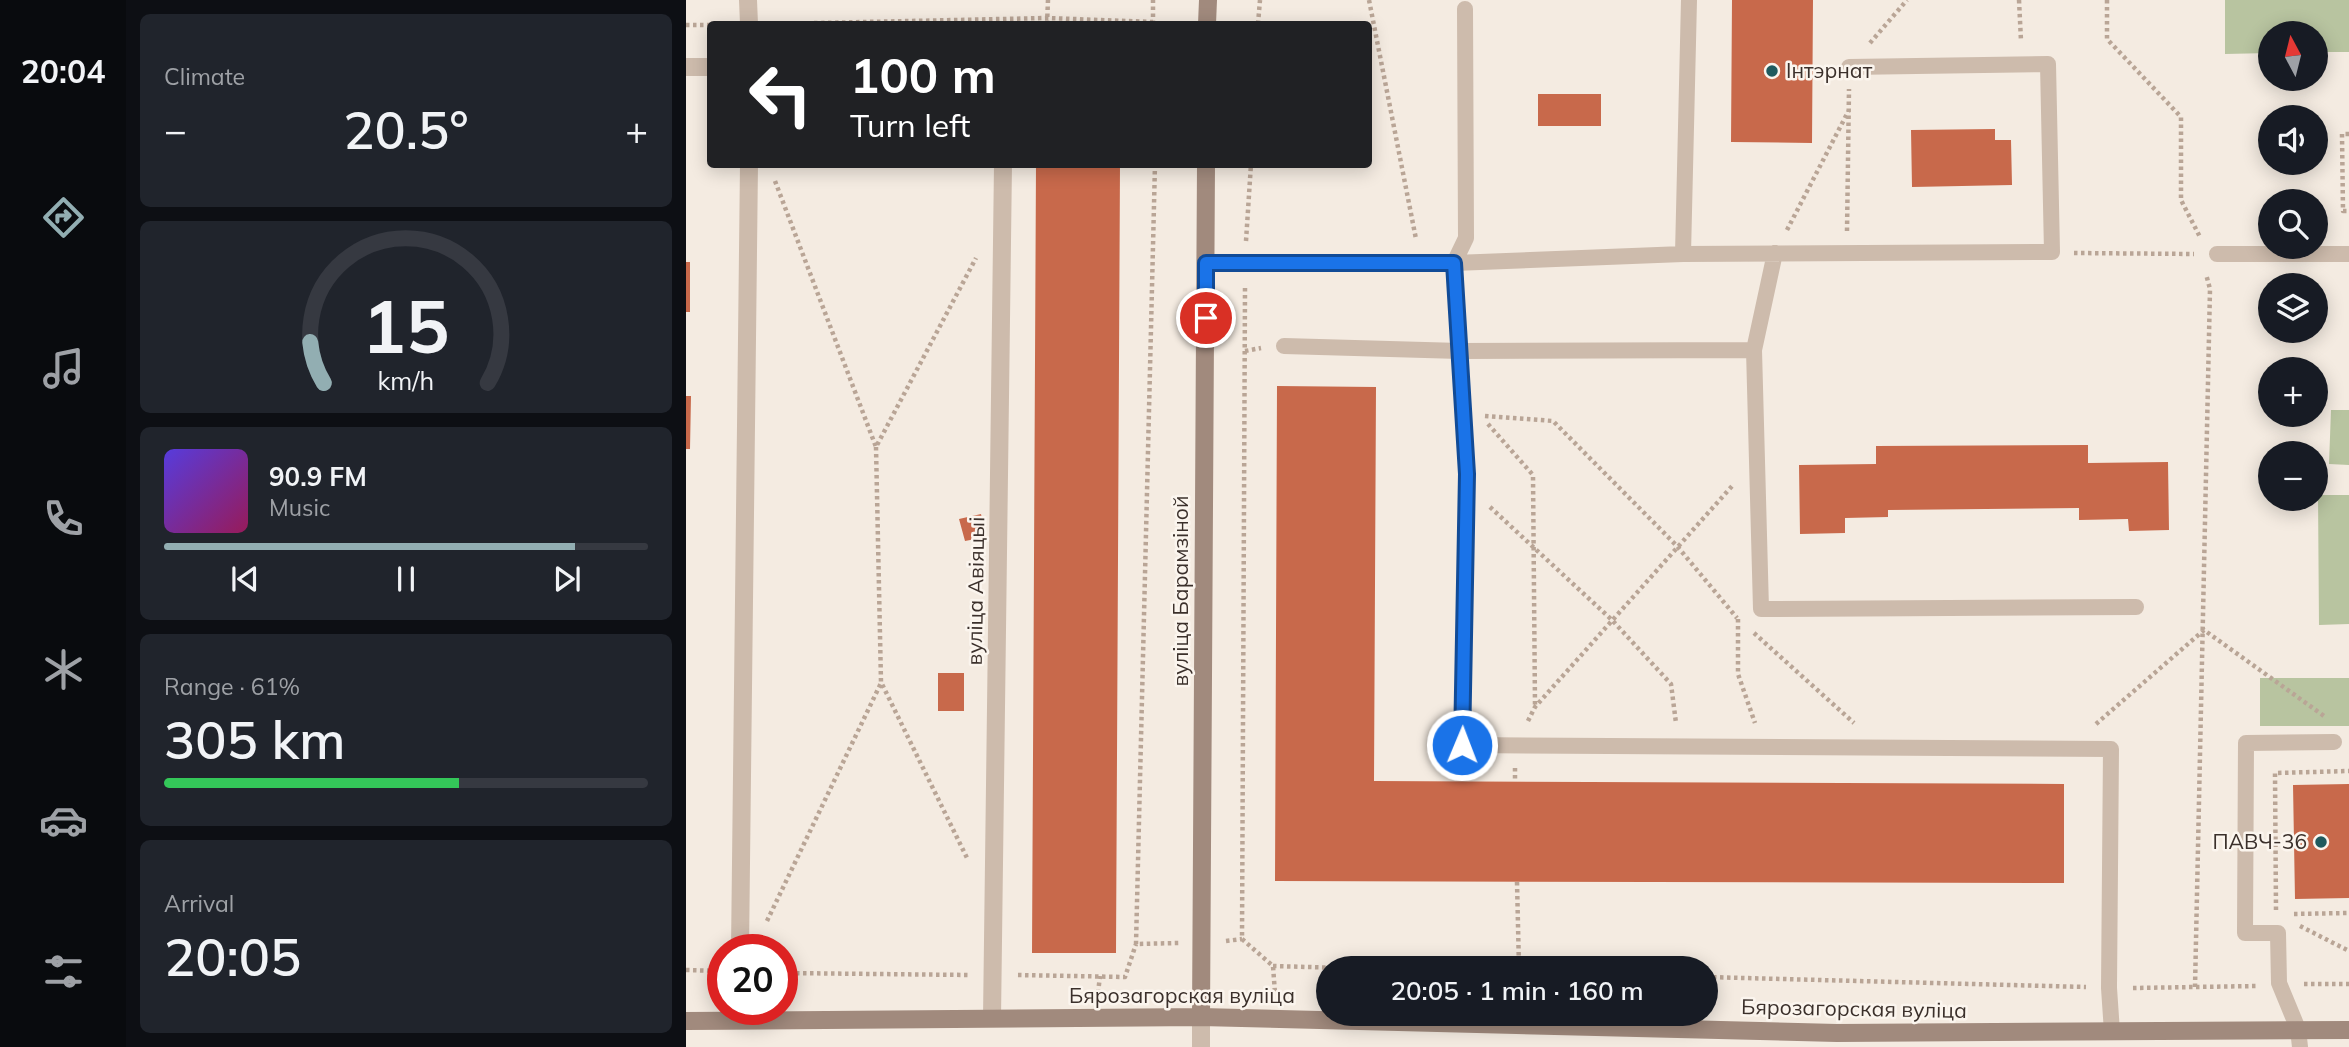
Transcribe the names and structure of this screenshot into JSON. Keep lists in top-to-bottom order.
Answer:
{
  "streets": {
    "street": ["вуліца Авіяцыі", "вуліца Барамзіной", "Бярозагорская вуліца"]
  },
  "crossings": [
    ["вуліца Авіяцыі", "Бярозагорская вуліца"],
    ["вуліца Барамзіной", "Бярозагорская вуліца"]
  ],
  "places": ["Інтэрнат", "ПАВЧ-36"],
  "north": "top",
  "page": {
    "tabs": "20:04",
    "tile": [
      "Climate",
      ["Range · 61%", "305 km"],
      ["Arrival", "20:05"]
    ],
    "map_buttons": ["+", "−"],
    "turn": ["100 m", "Turn left"],
    "heat": ["−", "20.5°", "+"],
    "song": ["90.9 FM", "Music"],
    "limit": "20",
    "trip": "20:05 · 1 min · 160 m",
    "gauge": ["15", "km/h"]
  }
}
